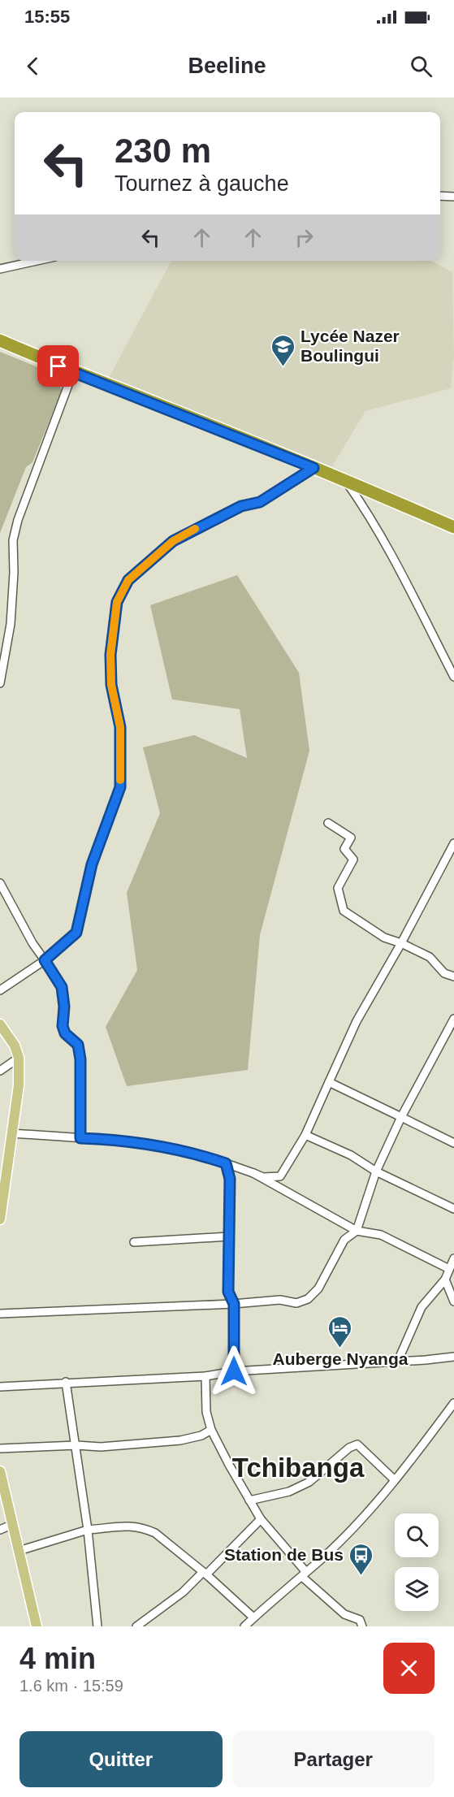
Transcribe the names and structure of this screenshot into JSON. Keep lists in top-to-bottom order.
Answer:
{
  "districts": ["Tchibanga"],
  "places": {
    "school or university": ["Lycée Nazer Boulingui"],
    "hotel": ["Auberge Nyanga"],
    "bus stop": ["Station de Bus"]
  },
  "page": {
    "status": "15:55",
    "header": "Beeline",
    "turn": ["230 m", "Tournez à gauche"],
    "heading": ["4 min", "1.6 km · 15:59"],
    "buttons": ["Quitter", "Partager"]
  }
}
